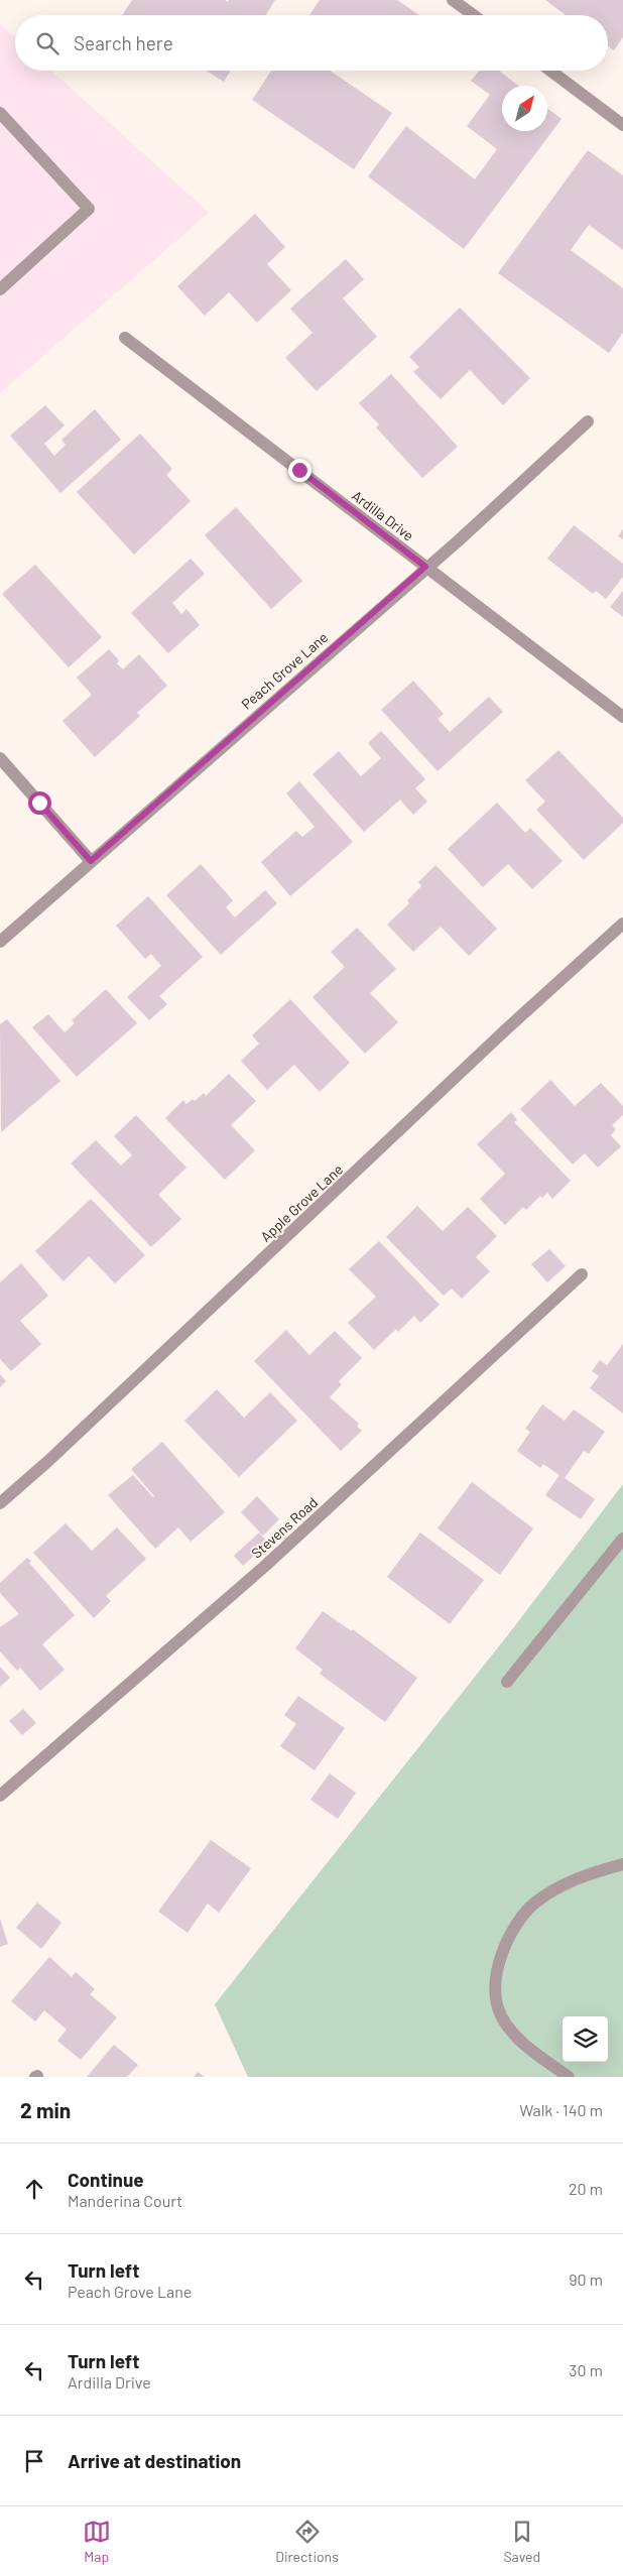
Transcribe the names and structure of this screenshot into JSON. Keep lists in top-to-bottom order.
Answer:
{
  "streets": {
    "street": [
      "Ardilla Drive",
      "Peach Grove Lane",
      "Apple Grove Lane",
      "Stevens Road"
    ]
  },
  "crossings": [
    ["Ardilla Drive", "Peach Grove Lane"]
  ],
  "north": "top right",
  "page": {
    "search": "Search here",
    "heading": ["2 min", "Walk · 140 m"],
    "list": [
      ["Continue", "Manderina Court", "20 m"],
      ["Turn left", "Peach Grove Lane", "90 m"],
      ["Turn left", "Ardilla Drive", "30 m"],
      "Arrive at destination"
    ],
    "nav": ["Map", "Directions", "Saved"]
  }
}
